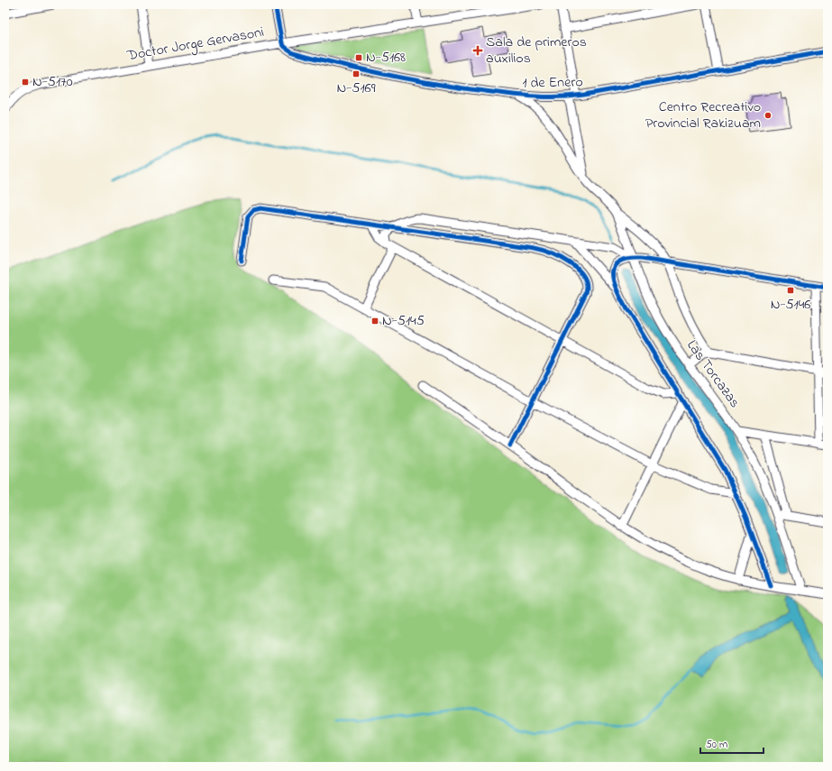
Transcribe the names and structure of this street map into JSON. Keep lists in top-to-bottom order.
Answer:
{
  "streets": {
    "street": ["Doctor Jorge Gervasoni", "1 de Enero", "Las Torcazas"]
  },
  "crossings": [
    ["Doctor Jorge Gervasoni", "1 de Enero"],
    ["1 de Enero", "Las Torcazas"]
  ],
  "places": {
    "health": ["Sala de primeros auxilios"],
    "transit": [
      "N-5168",
      "N-5169",
      "N-5170",
      "N-5146",
      "N-5145"
    ],
    "other": ["Centro Recreativo Provincial Rakizuam"]
  },
  "scale_bar": "50 m"
}
